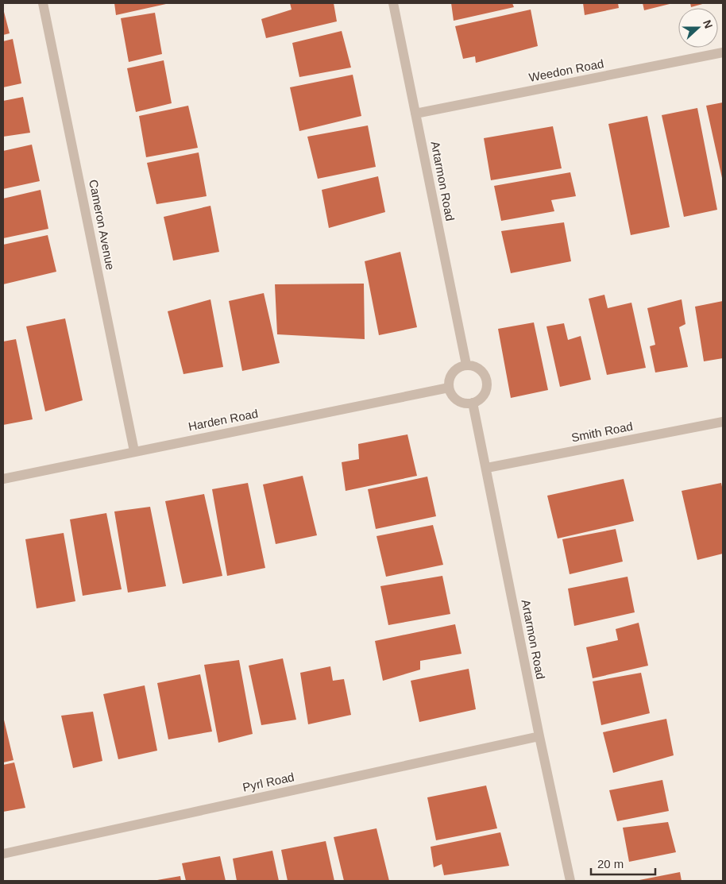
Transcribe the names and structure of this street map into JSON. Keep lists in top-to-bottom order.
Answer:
{
  "streets": {
    "street": [
      "Weedon Road",
      "Artarmon Road",
      "Cameron Avenue",
      "Harden Road",
      "Smith Road",
      "Pyrl Road"
    ]
  },
  "crossings": [
    ["Weedon Road", "Artarmon Road"],
    ["Artarmon Road", "Harden Road"],
    ["Artarmon Road", "Smith Road"],
    ["Artarmon Road", "Pyrl Road"],
    ["Cameron Avenue", "Harden Road"]
  ],
  "scale_bar": "20 m",
  "north": "right"
}
